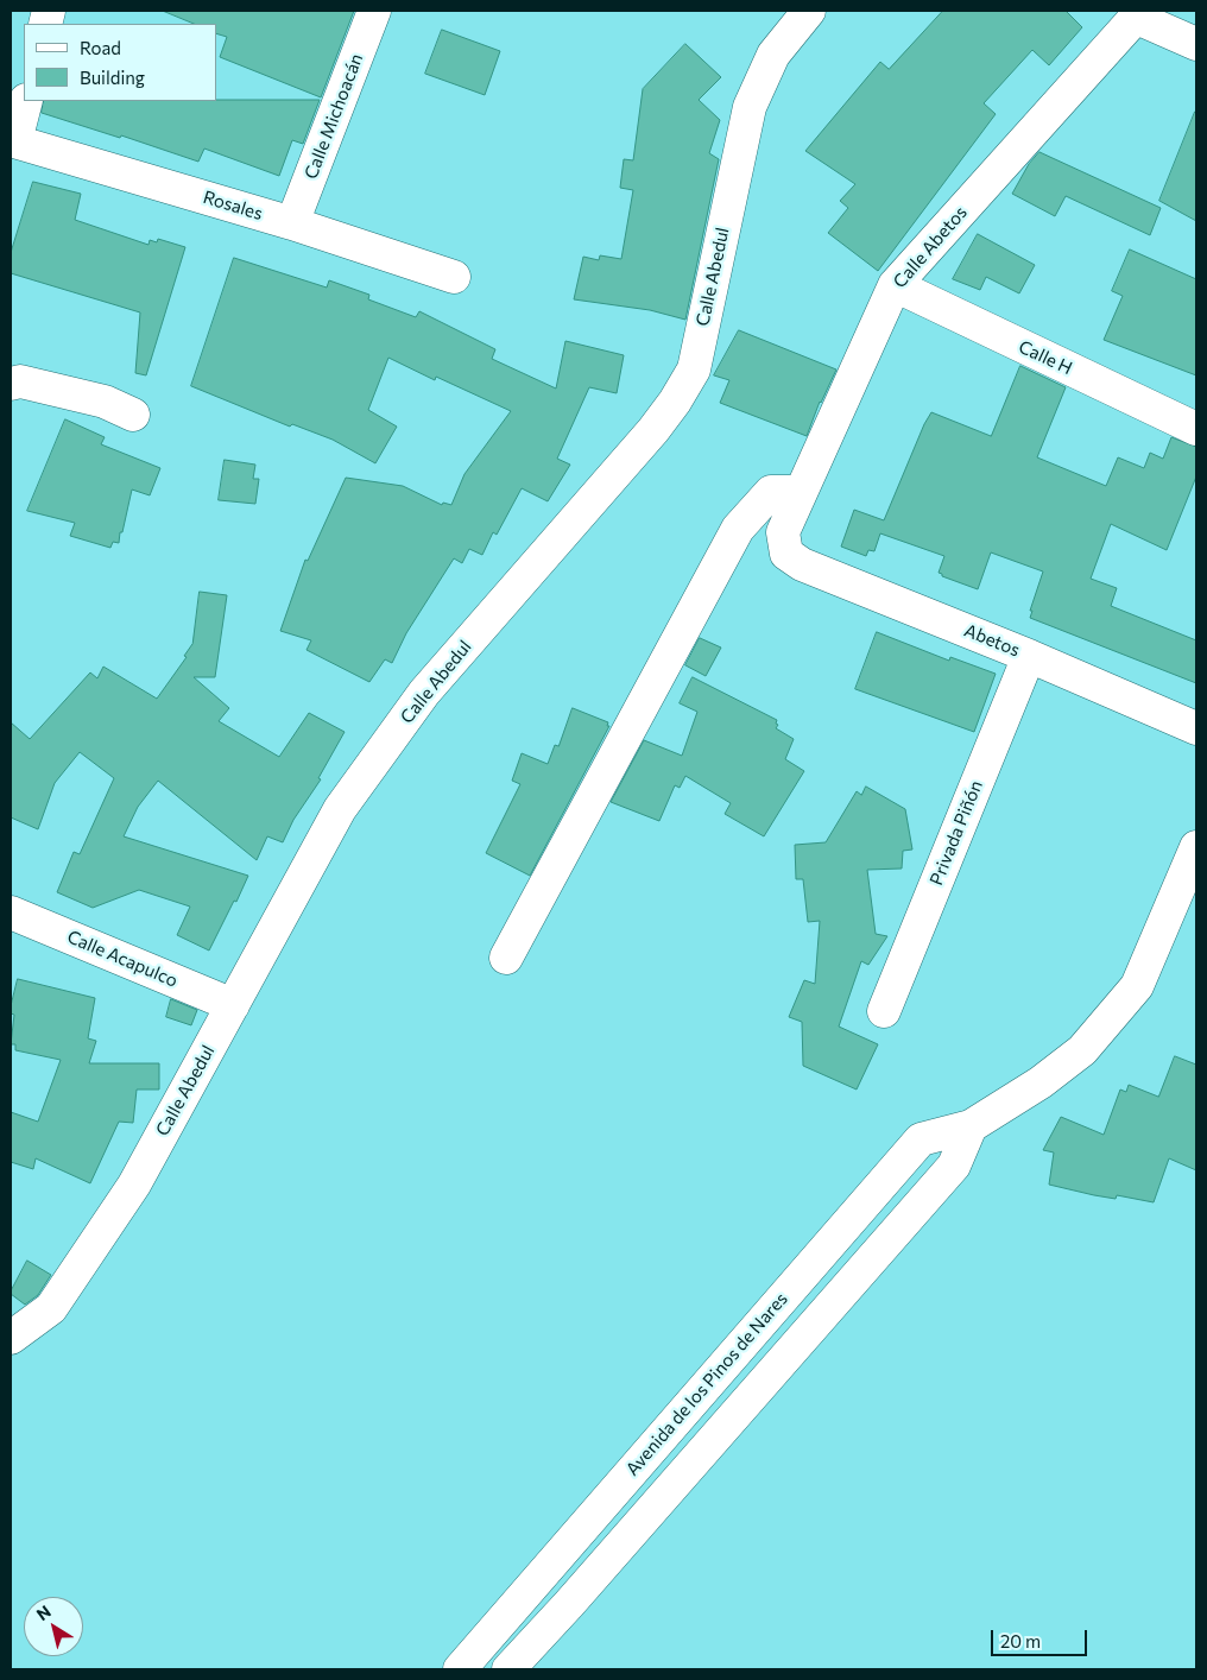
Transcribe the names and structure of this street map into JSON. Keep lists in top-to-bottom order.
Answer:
{
  "streets": {
    "street": [
      "Calle Michoacán",
      "Rosales",
      "Calle Abetos",
      "Calle Abedul",
      "Calle H",
      "Abetos",
      "Privada Piñón",
      "Calle Acapulco",
      "Avenida de los Pinos de Nares"
    ]
  },
  "crossings": [
    ["Calle Michoacán", "Rosales"],
    ["Calle Abetos", "Calle H"],
    ["Calle Abetos", "Abetos"],
    ["Calle Abedul", "Calle Acapulco"],
    ["Abetos", "Privada Piñón"]
  ],
  "legend": ["Road", "Building"],
  "scale_bar": "20 m",
  "north": "top left"
}
